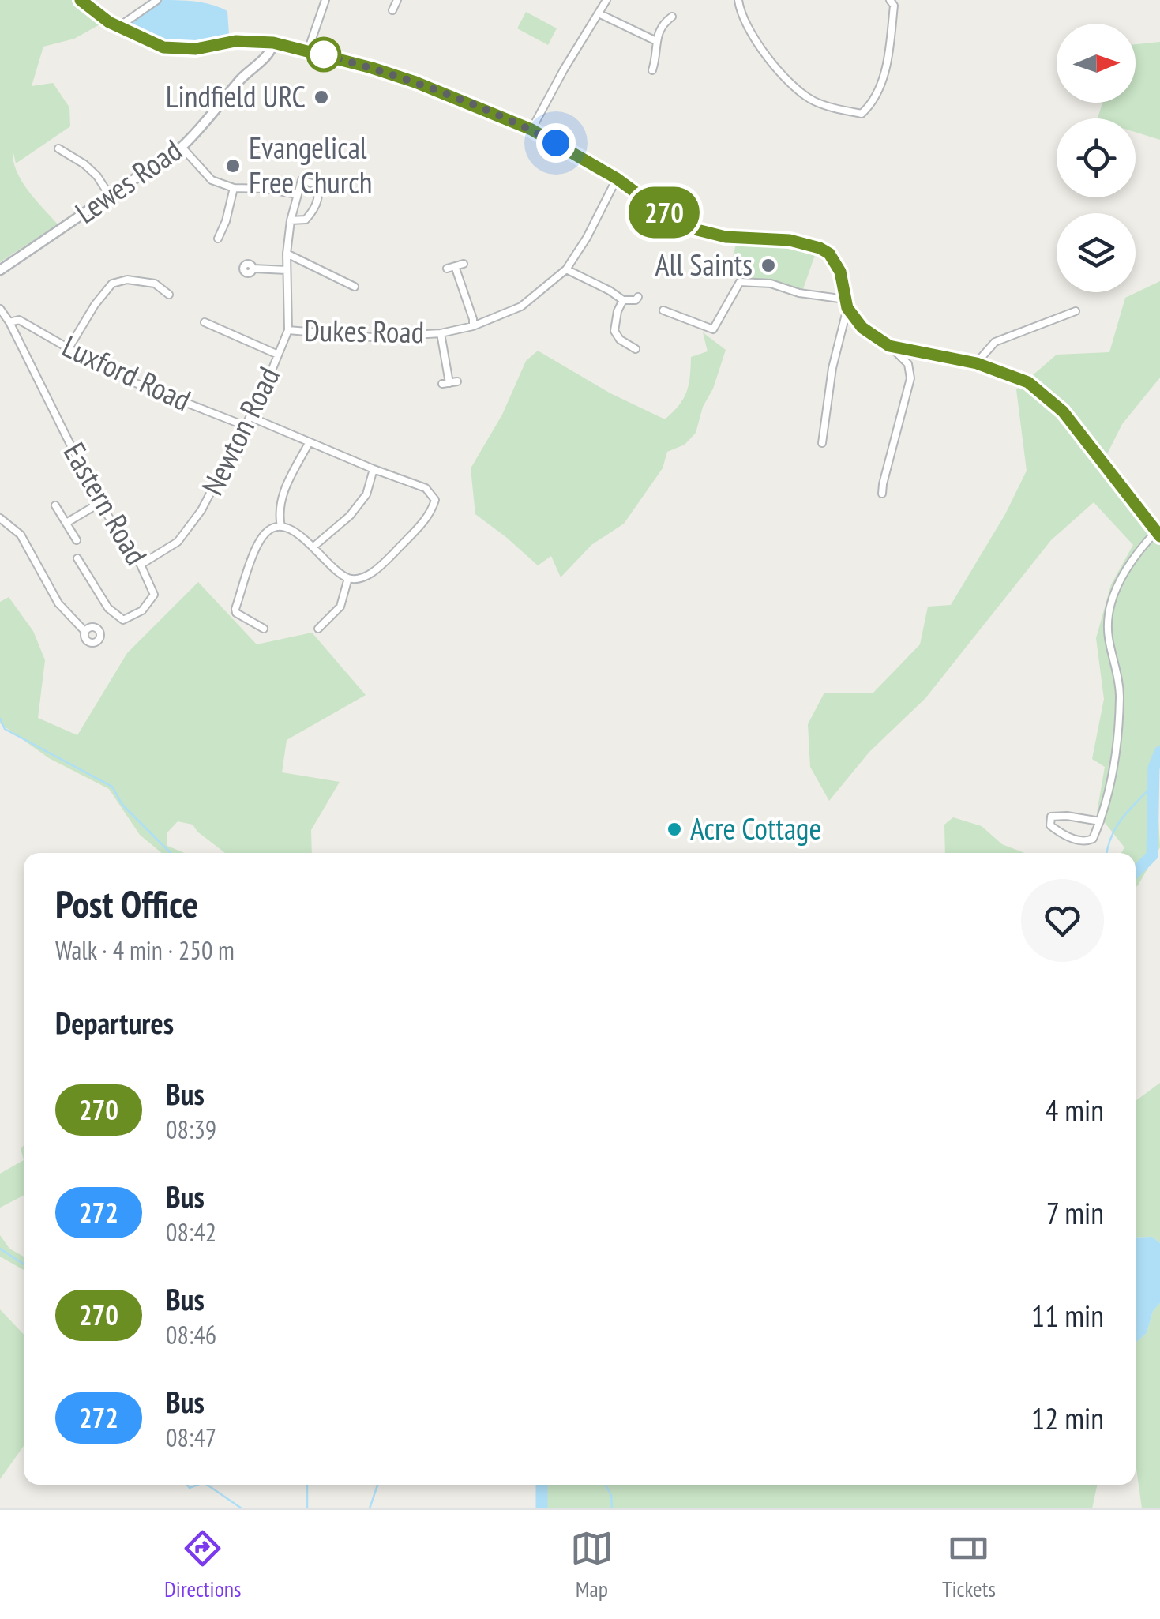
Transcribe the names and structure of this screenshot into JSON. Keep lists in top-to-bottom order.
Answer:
{
  "streets": {
    "main road": ["Lewes Road"],
    "street": [
      "Dukes Road",
      "Luxford Road",
      "Newton Road",
      "Eastern Road"
    ]
  },
  "crossings": [
    ["Dukes Road", "Newton Road"],
    ["Luxford Road", "Newton Road"],
    ["Luxford Road", "Eastern Road"],
    ["Newton Road", "Eastern Road"]
  ],
  "places": [
    "Lindfield URC",
    "Evangelical Free Church",
    "All Saints",
    "Acre Cottage"
  ],
  "lines": ["bus line 270"],
  "north": "right",
  "page": {
    "on_map": "270",
    "heading": [
      ["Post Office", "Walk · 4 min · 250 m"],
      "Departures"
    ],
    "list": [
      {
        "mark": "270",
        "name": "Bus",
        "note": "08:39",
        "value": "4 min"
      },
      {
        "mark": "272",
        "name": "Bus",
        "note": "08:42",
        "value": "7 min"
      },
      {
        "mark": "270",
        "name": "Bus",
        "note": "08:46",
        "value": "11 min"
      },
      {
        "mark": "272",
        "name": "Bus",
        "note": "08:47",
        "value": "12 min"
      }
    ],
    "tabs": ["Directions", "Map", "Tickets"]
  }
}
